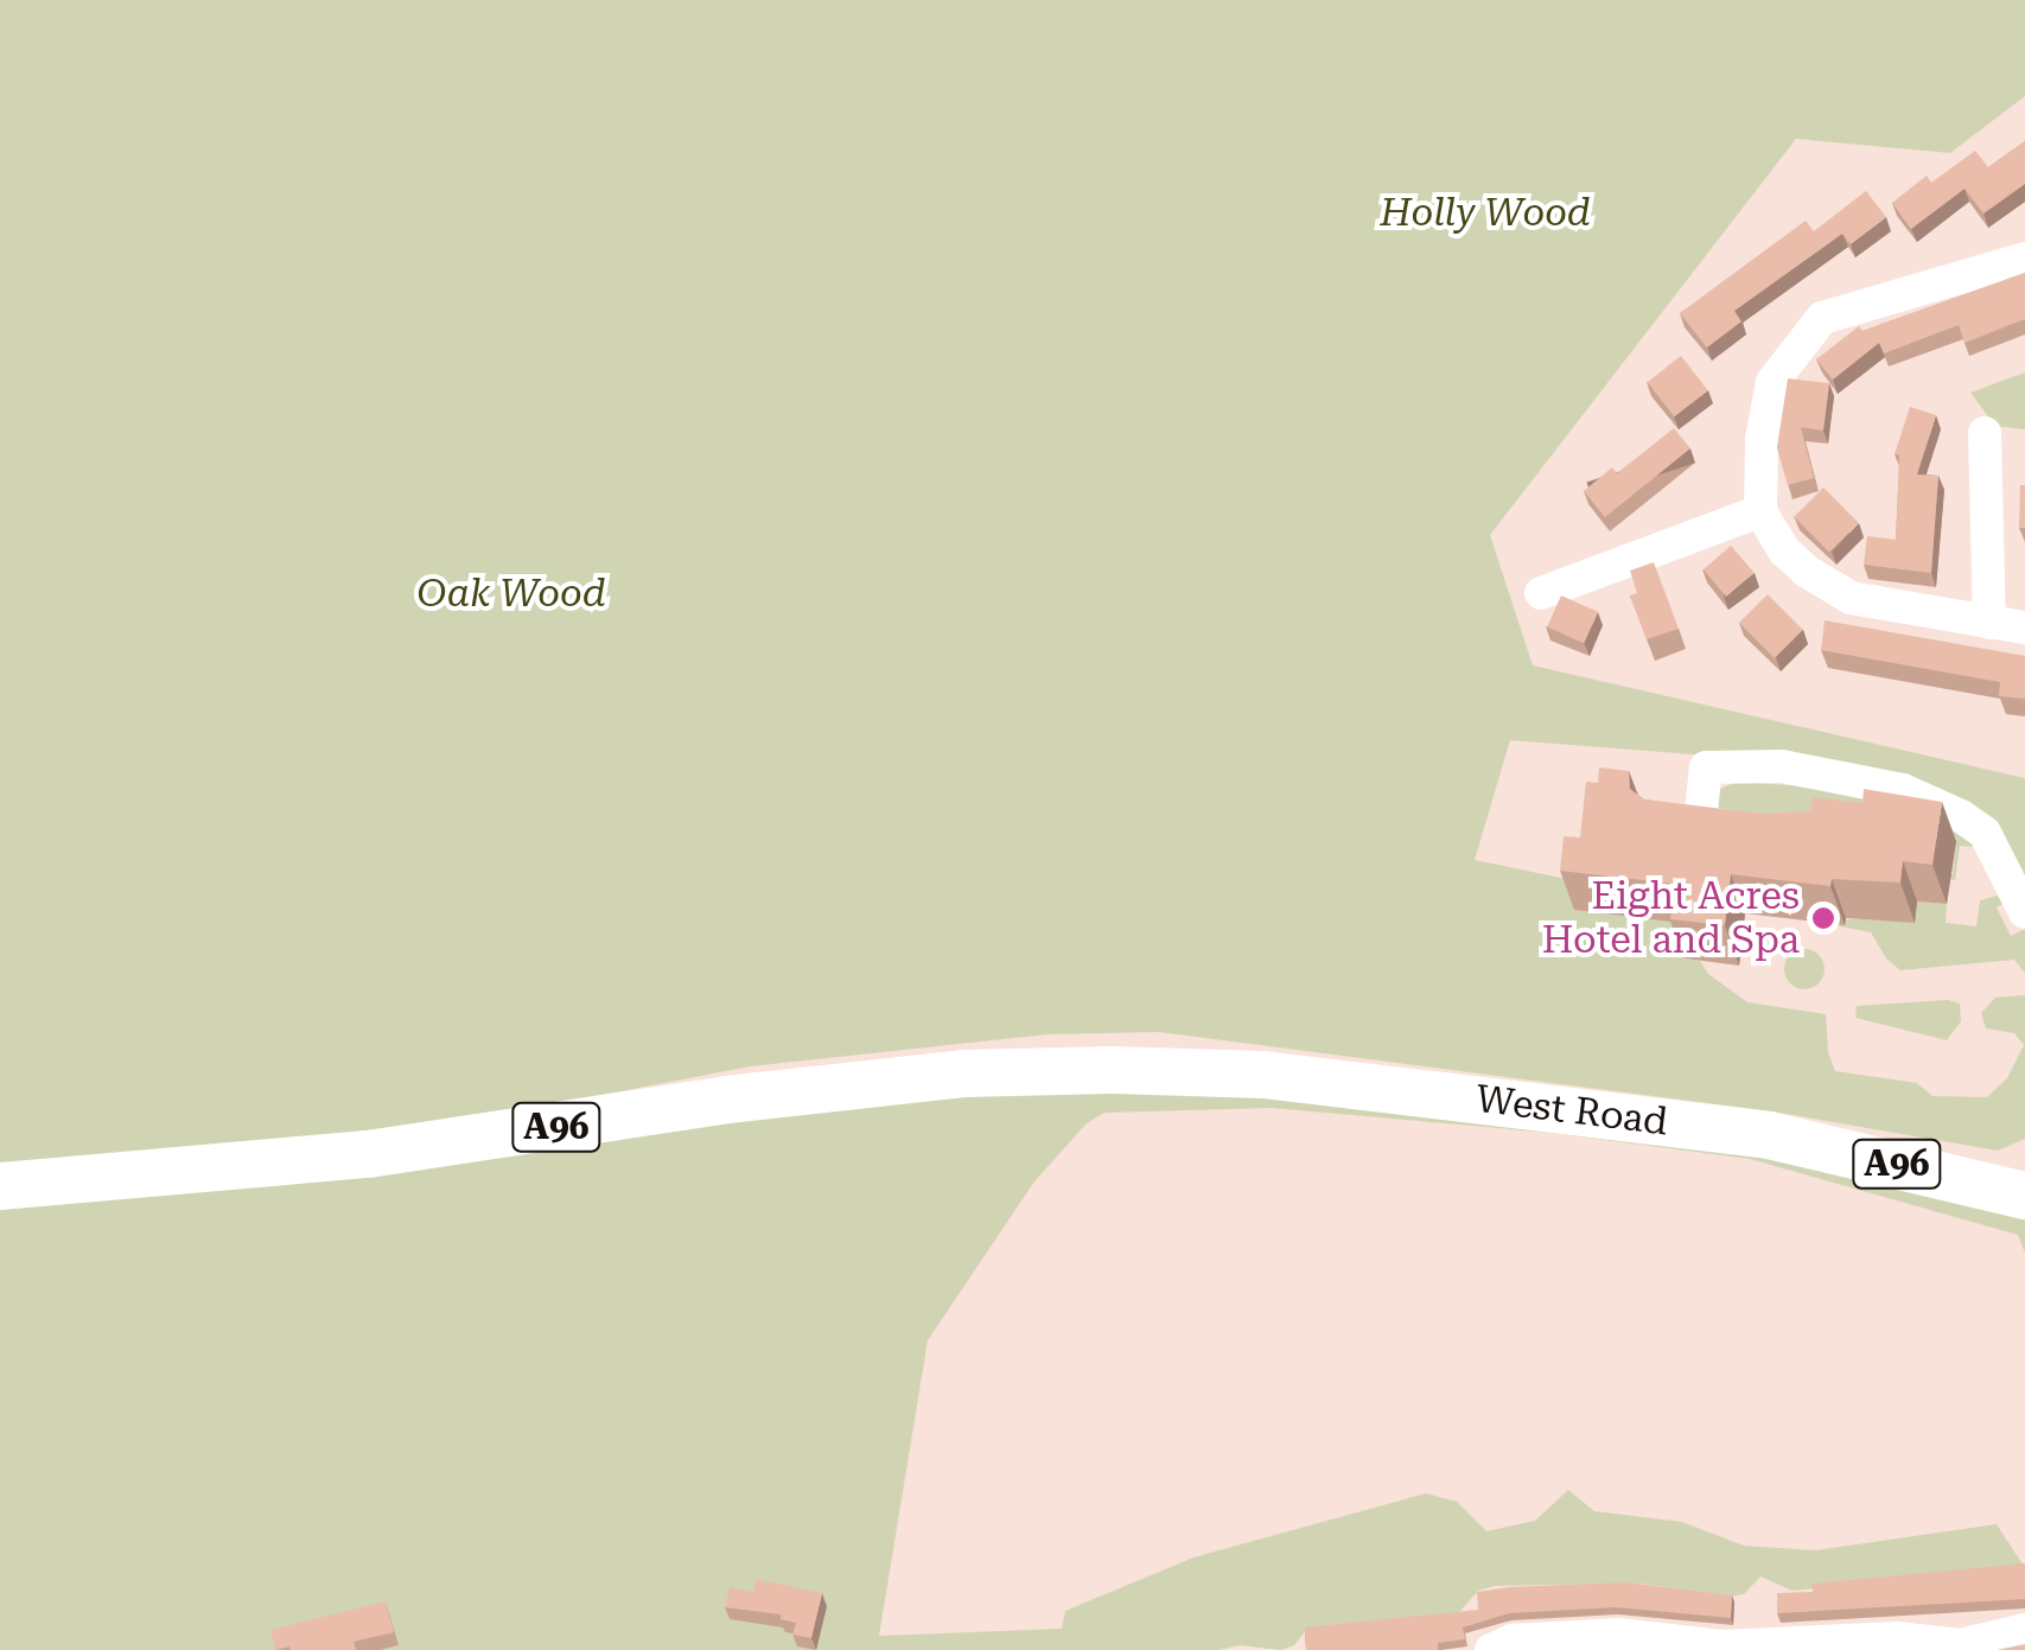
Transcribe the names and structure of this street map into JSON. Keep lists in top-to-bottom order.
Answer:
{
  "streets": {
    "highway": ["West Road", "A96"]
  },
  "parks": ["Holly Wood", "Oak Wood"],
  "places": ["Eight Acres Hotel and Spa"]
}
